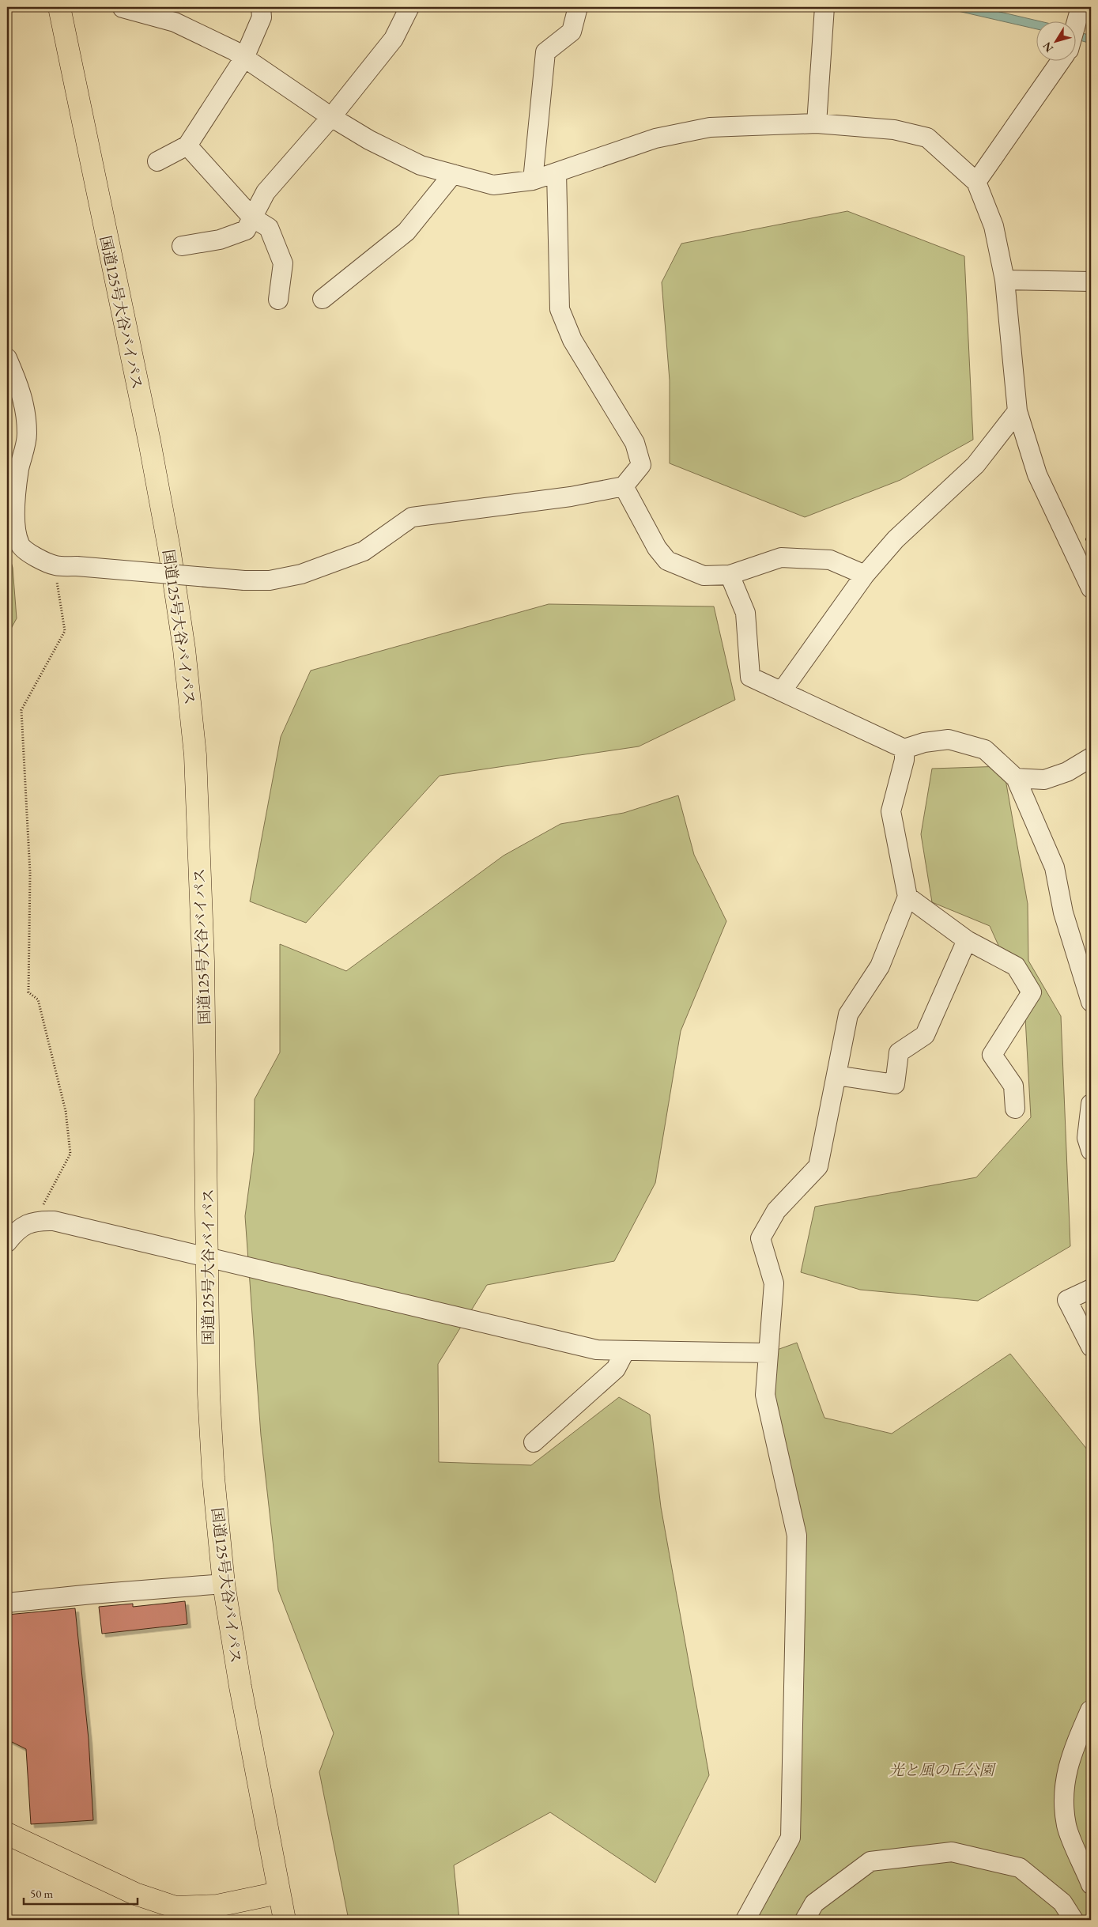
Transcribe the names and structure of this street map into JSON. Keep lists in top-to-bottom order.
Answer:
{
  "streets": {
    "highway": ["国道125号大谷バイパス"]
  },
  "parks": ["光と風の丘公園"],
  "scale_bar": "50 m",
  "north": "bottom left"
}
